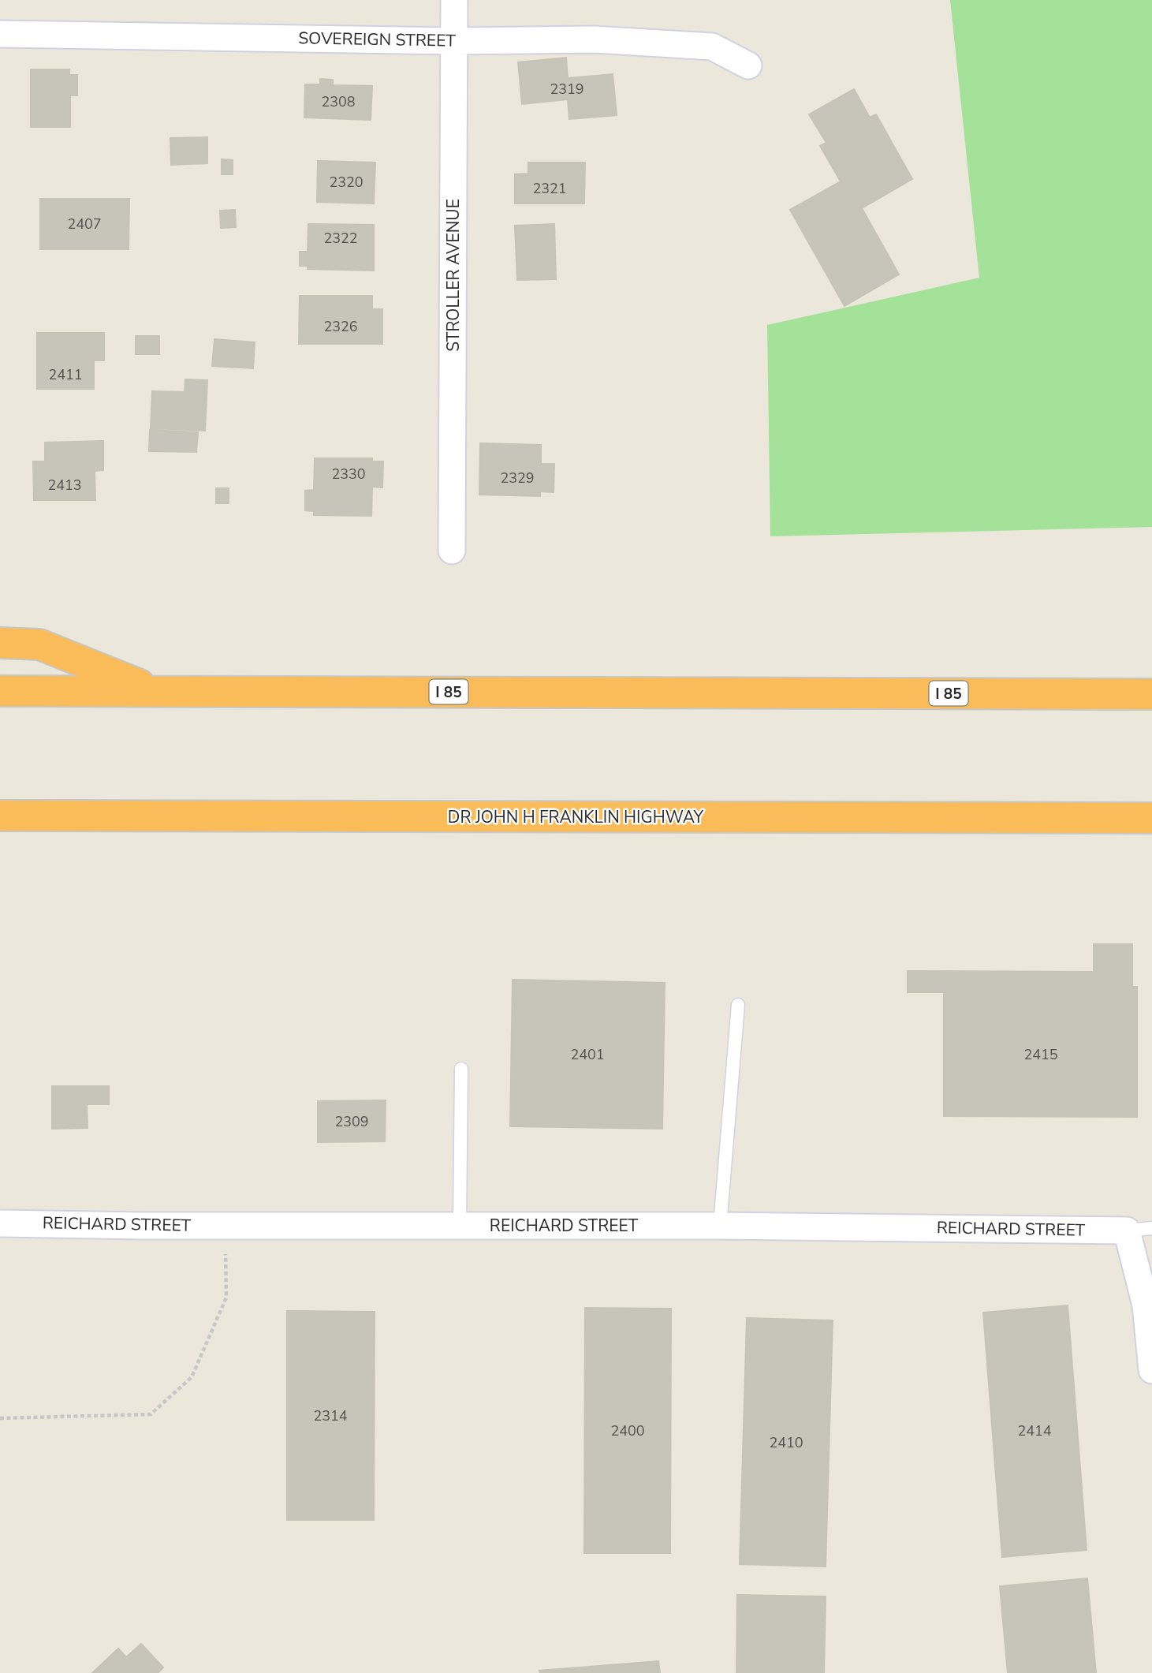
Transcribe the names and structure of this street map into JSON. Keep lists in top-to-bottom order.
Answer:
{
  "streets": {
    "highway": ["I 85", "DR JOHN H FRANKLIN HIGHWAY"],
    "street": ["SOVEREIGN STREET", "STROLLER AVENUE", "REICHARD STREET"]
  },
  "crossings": [
    ["SOVEREIGN STREET", "STROLLER AVENUE"]
  ],
  "house_numbers": [
    "2319",
    "2308",
    "2320",
    "2321",
    "2407",
    "2322",
    "2326",
    "2411",
    "2330",
    "2329",
    "2413",
    "2401",
    "2415",
    "2309",
    "2314",
    "2400",
    "2414",
    "2410"
  ]
}
